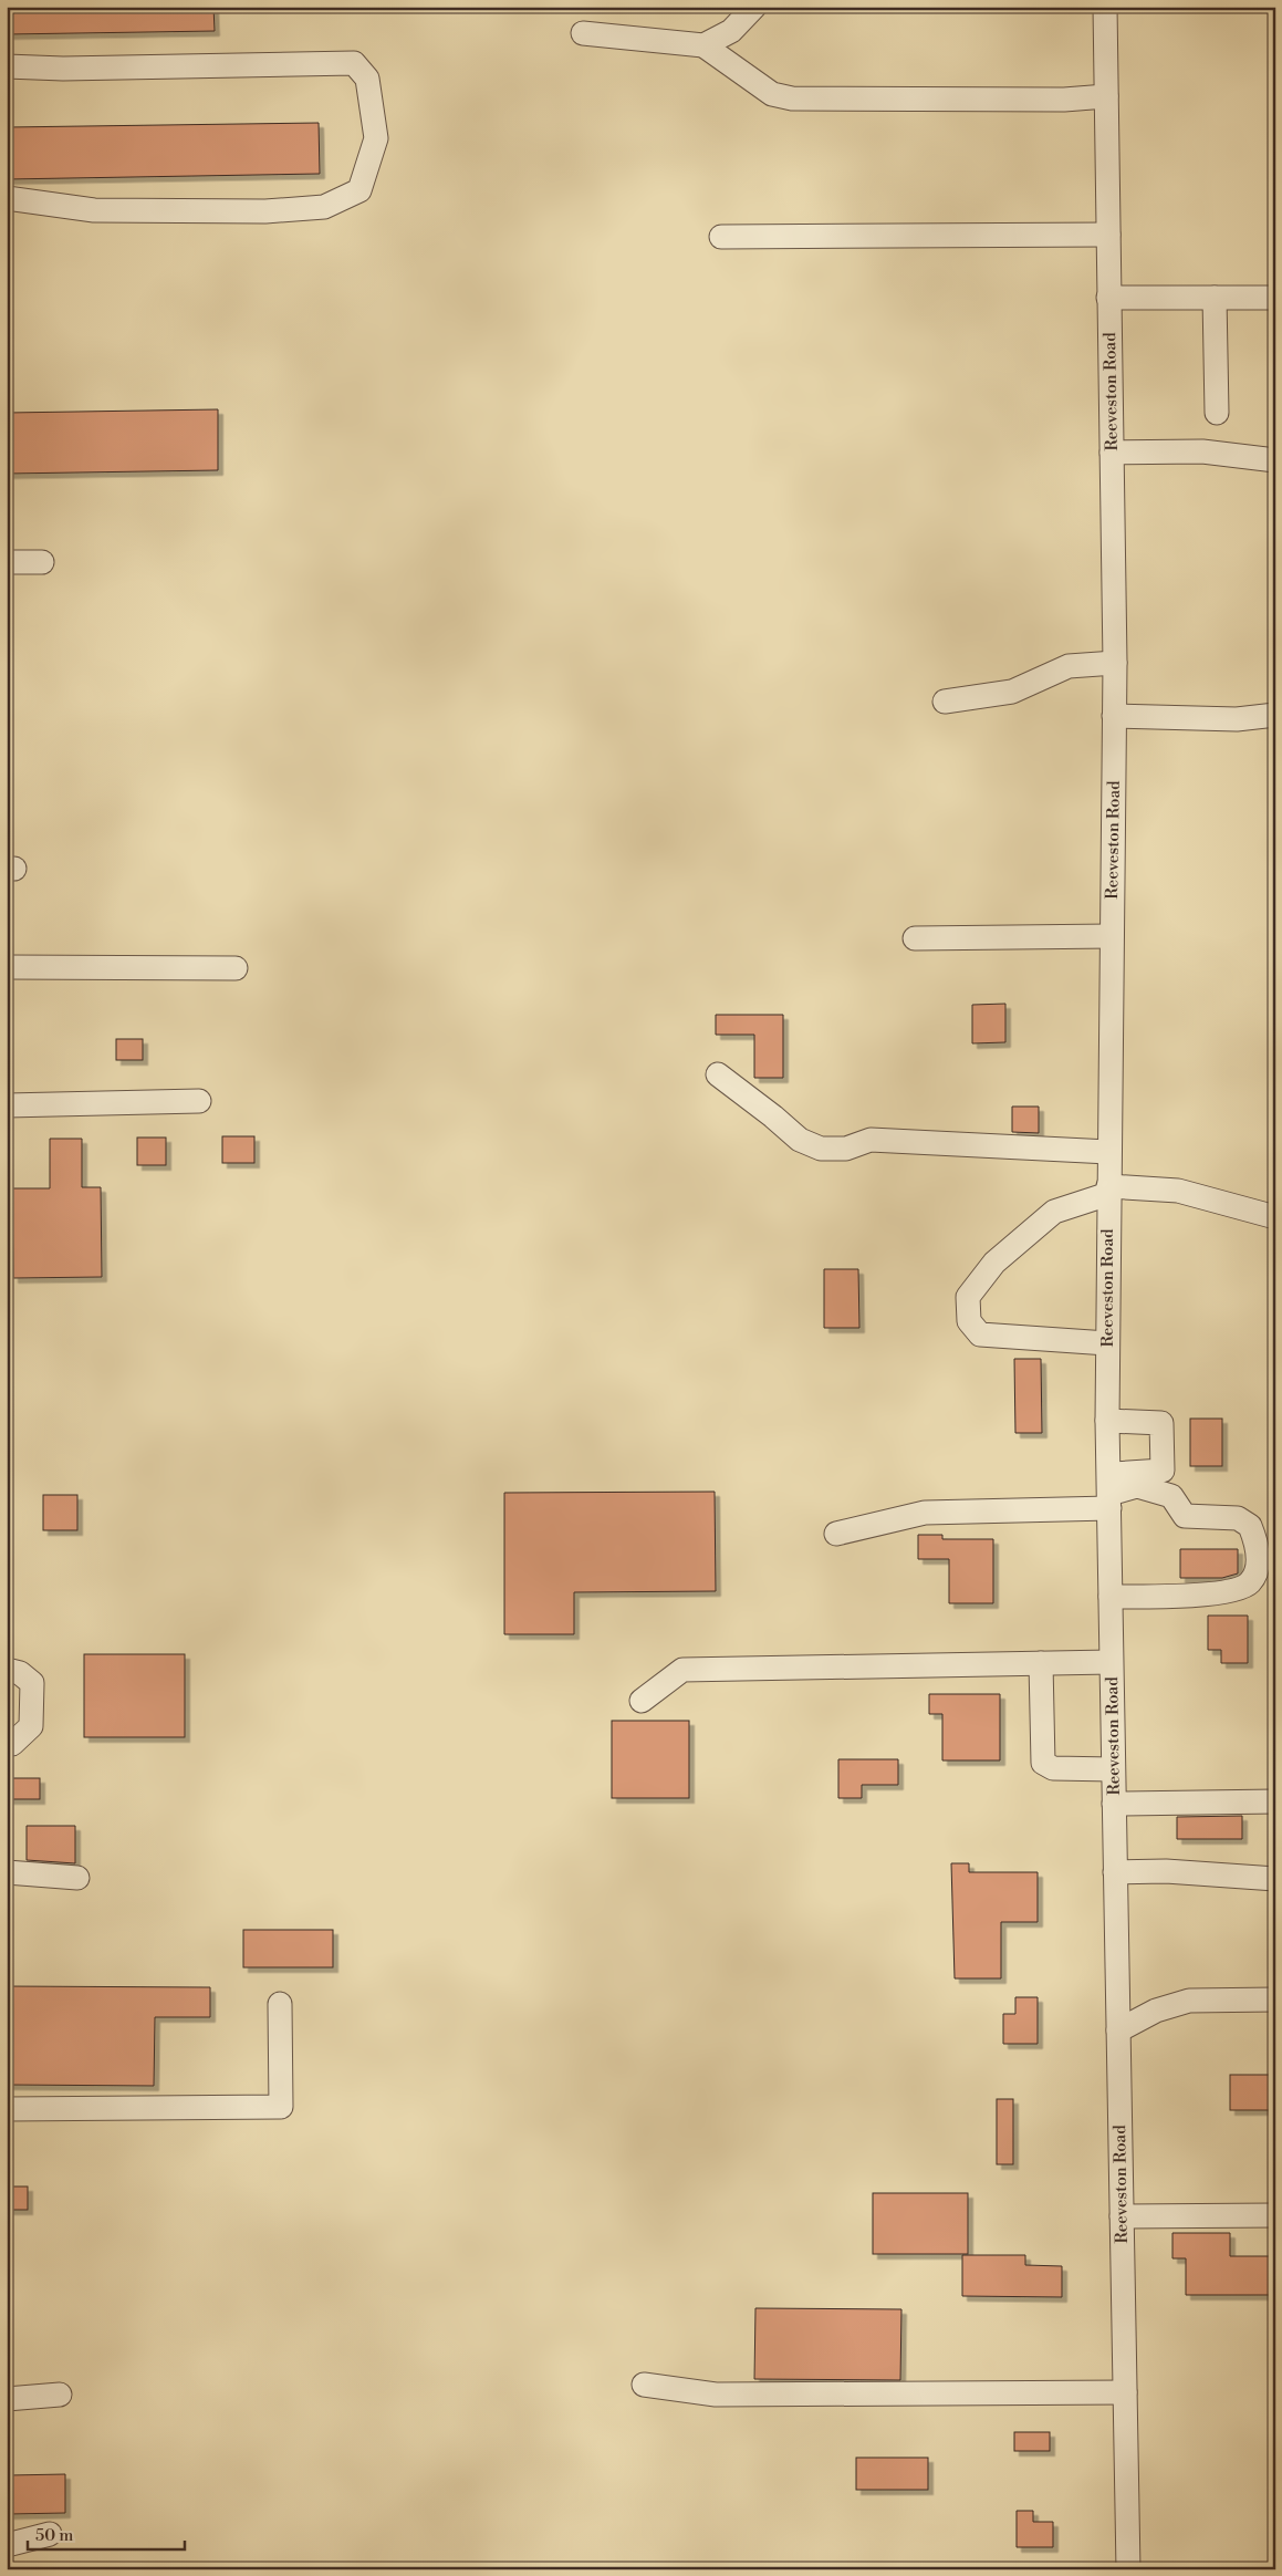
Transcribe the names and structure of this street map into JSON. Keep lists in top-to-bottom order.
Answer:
{
  "streets": {
    "street": ["Reeveston Road"]
  },
  "scale_bar": "50 m"
}
